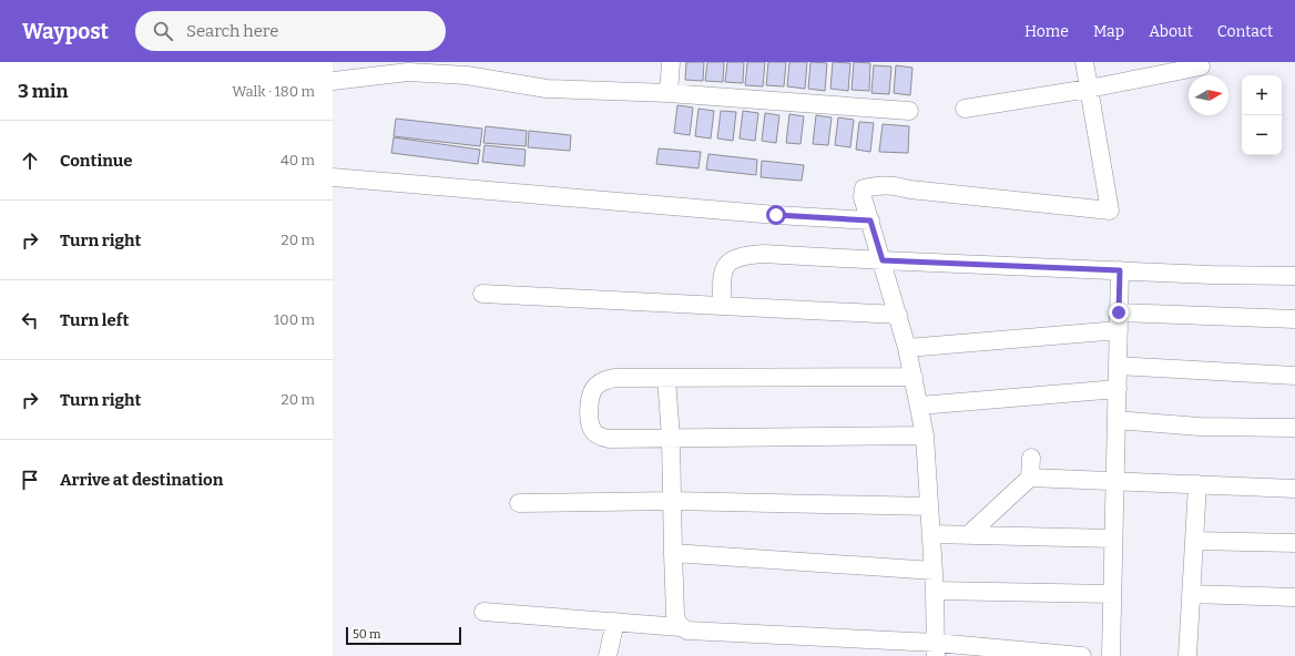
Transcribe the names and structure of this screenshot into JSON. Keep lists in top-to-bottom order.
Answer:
{
  "scale_bar": "50 m",
  "north": "right",
  "page": {
    "header": "Waypost",
    "search": "Search here",
    "nav": [
      "Home",
      "Map",
      "About",
      "Contact"
    ],
    "heading": ["3 min", "Walk · 180 m"],
    "map_buttons": ["+", "−"],
    "list": [
      ["Continue", "40 m"],
      ["Turn right", "20 m"],
      ["Turn left", "100 m"],
      ["Turn right", "20 m"],
      "Arrive at destination"
    ],
    "scale": "50 m"
  }
}
